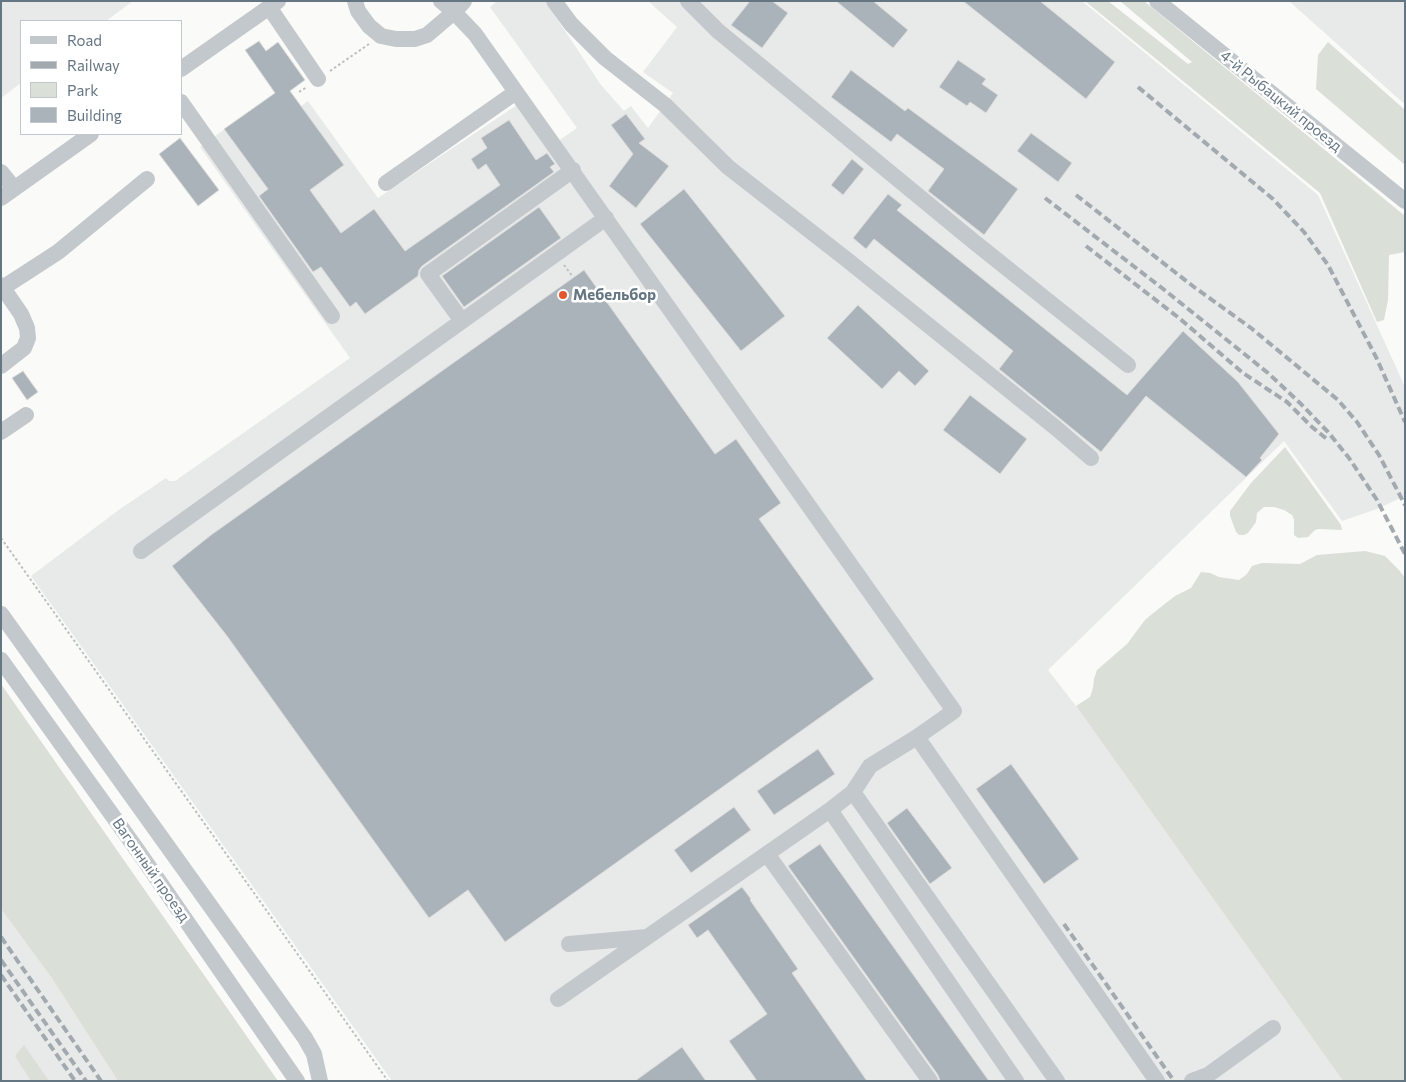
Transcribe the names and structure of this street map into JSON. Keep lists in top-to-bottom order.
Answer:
{
  "streets": {
    "street": ["4-й Рыбацкий проезд", "Вагонный проезд"]
  },
  "places": ["Мебельбор"],
  "legend": [
    "Road",
    "Railway",
    "Park",
    "Building"
  ]
}
